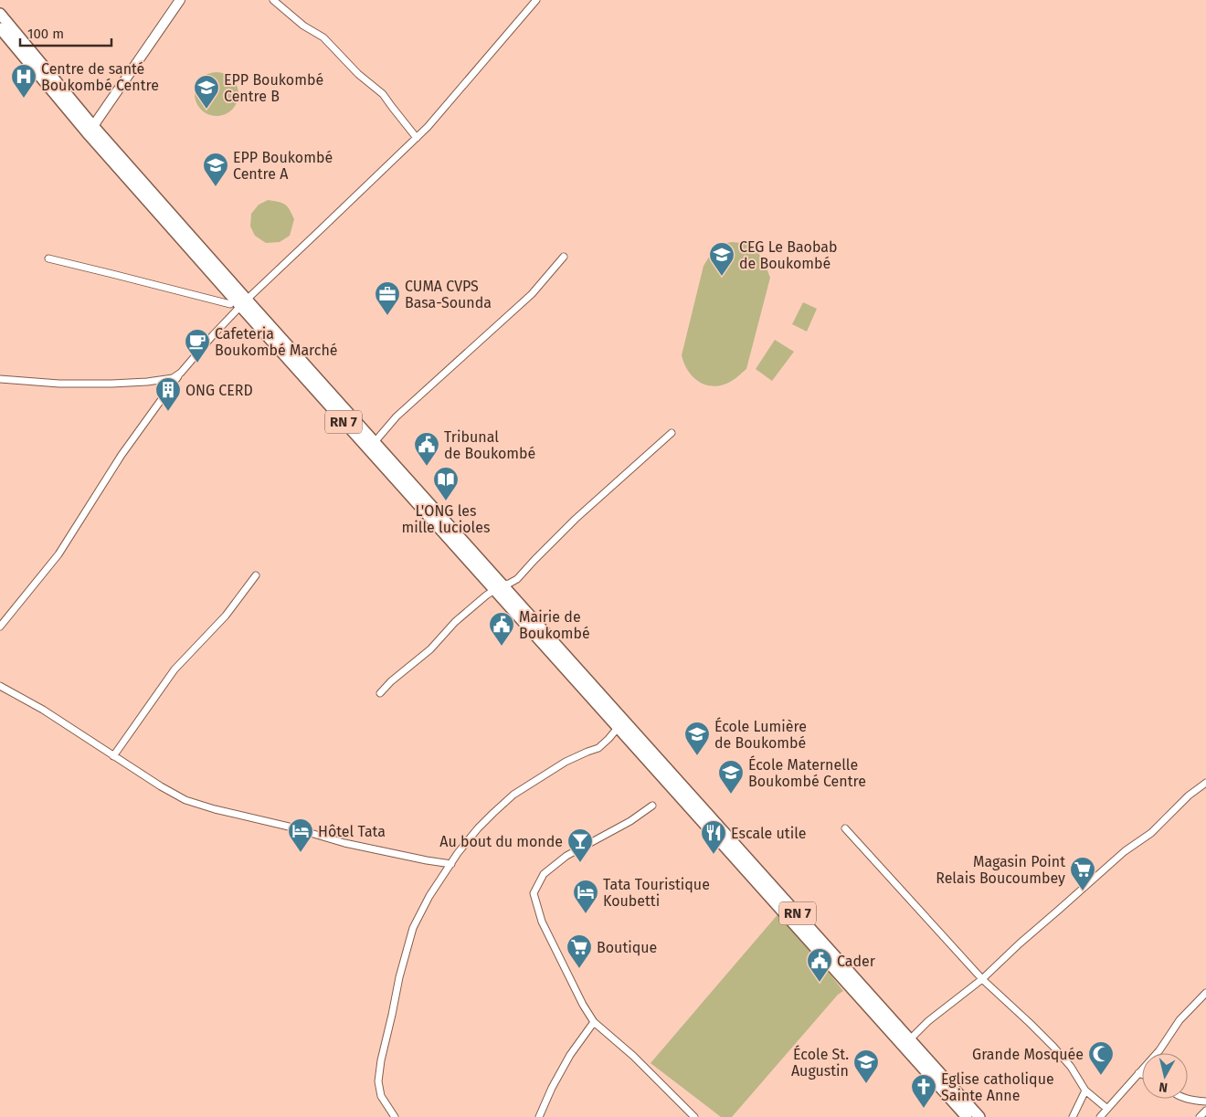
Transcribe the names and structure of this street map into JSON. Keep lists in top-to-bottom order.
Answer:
{
  "streets": {
    "main road": ["RN 7"]
  },
  "places": {
    "hospital": ["Centre de santé Boukombé Centre"],
    "school or university": [
      "EPP Boukombé Centre B",
      "EPP Boukombé Centre A",
      "CEG Le Baobab de Boukombé",
      "École Lumière de Boukombé",
      "École Maternelle Boukombé Centre",
      "École St. Augustin"
    ],
    "office": ["CUMA CVPS Basa-Sounda"],
    "cafe": ["Cafeteria Boukombé Marché"],
    "building": ["ONG CERD"],
    "public building": ["Tribunal de Boukombé", "Mairie de Boukombé", "Cader"],
    "library": ["L'ONG les mille lucioles"],
    "hotel": ["Hôtel Tata", "Tata Touristique Koubetti"],
    "restaurant": ["Escale utile"],
    "bar": ["Au bout du monde"],
    "supermarket": ["Magasin Point Relais Boucoumbey", "Boutique"],
    "mosque": ["Grande Mosquée"],
    "church": ["Eglise catholique Sainte Anne"]
  },
  "scale_bar": "100 m",
  "north": "bottom"
}
